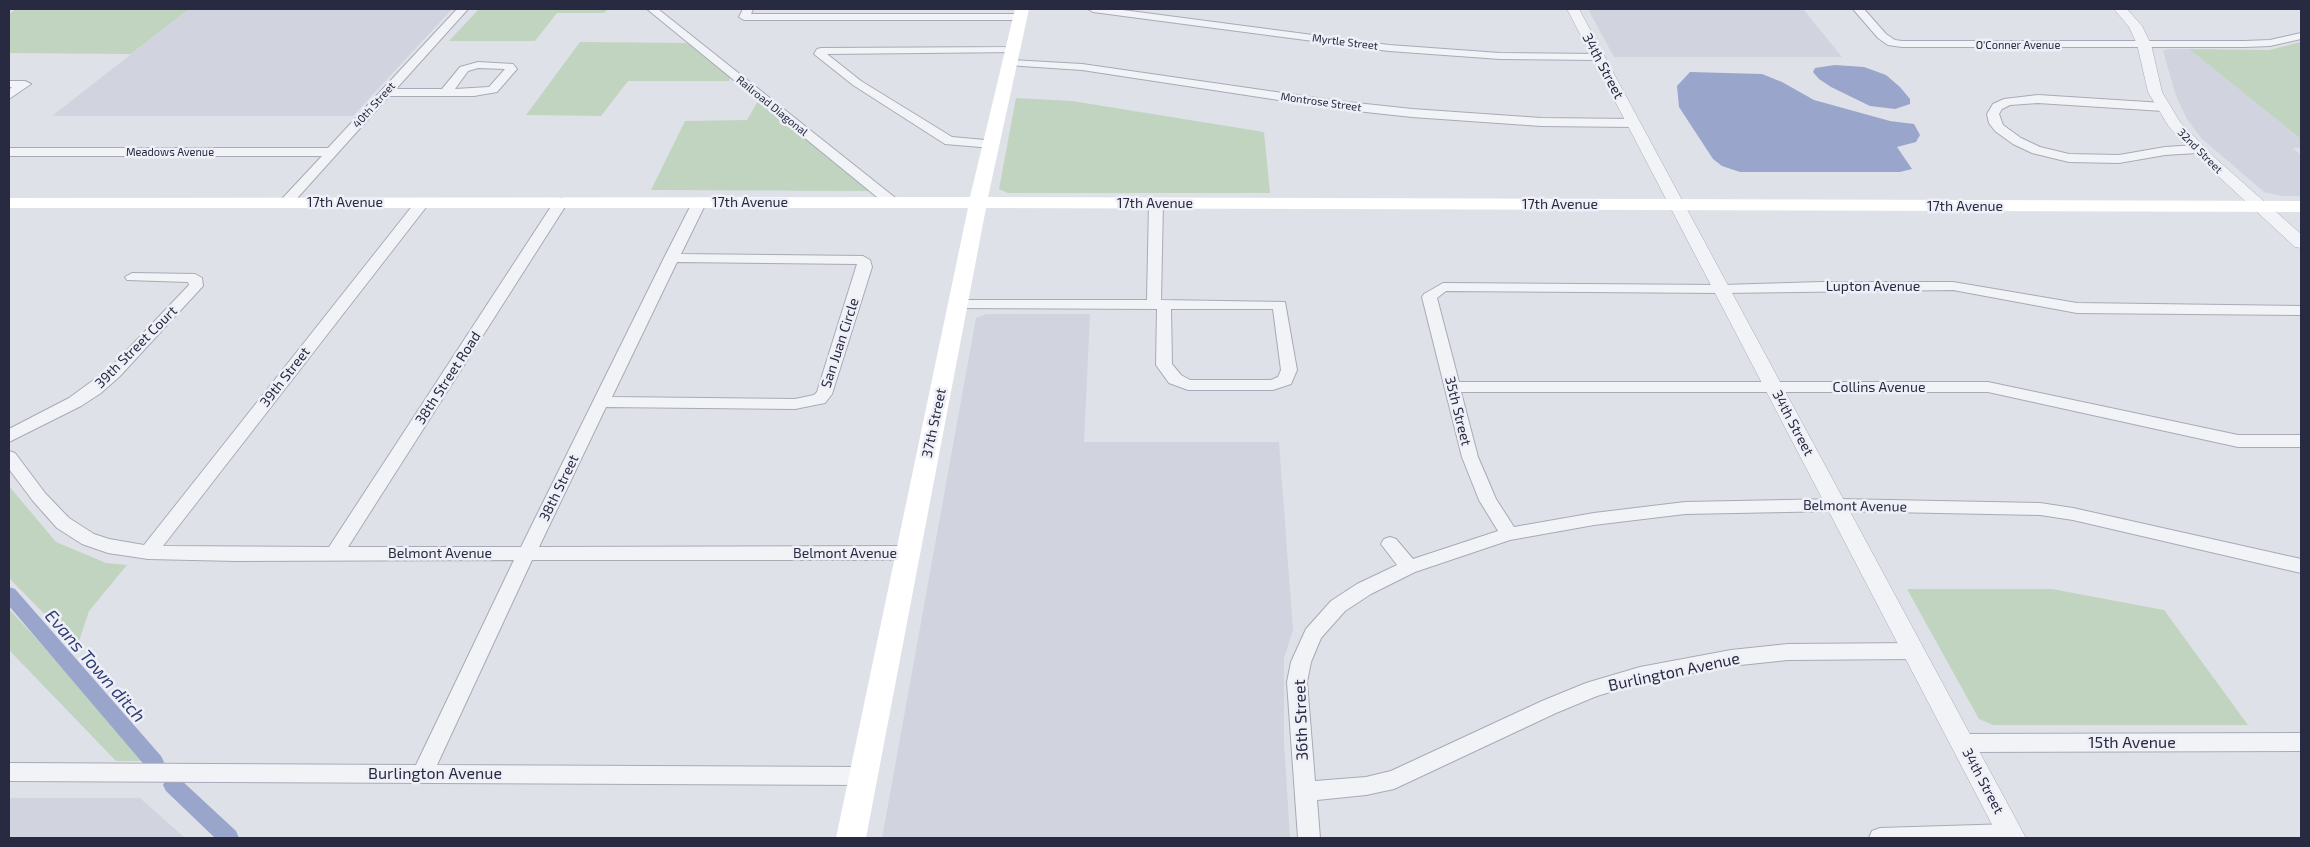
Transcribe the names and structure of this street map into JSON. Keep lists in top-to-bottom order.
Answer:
{
  "streets": {
    "main road": ["17th Avenue", "37th Street"],
    "street": [
      "Myrtle Street",
      "O'Conner Avenue",
      "34th Street",
      "Montrose Street",
      "40th Street",
      "Railroad Diagonal",
      "32nd Street",
      "Meadows Avenue",
      "Lupton Avenue",
      "San Juan Circle",
      "39th Street Court",
      "39th Street",
      "38th Street Road",
      "Collins Avenue",
      "35th Street",
      "38th Street",
      "Belmont Avenue",
      "Burlington Avenue",
      "36th Street",
      "15th Avenue"
    ]
  },
  "crossings": [
    ["Myrtle Street", "34th Street"],
    ["O'Conner Avenue", "32nd Street"],
    ["34th Street", "Montrose Street"],
    ["34th Street", "17th Avenue"],
    ["34th Street", "Lupton Avenue"],
    ["34th Street", "Collins Avenue"],
    ["34th Street", "Belmont Avenue"],
    ["34th Street", "Burlington Avenue"],
    ["34th Street", "15th Avenue"],
    ["Montrose Street", "37th Street"],
    ["40th Street", "Meadows Avenue"],
    ["40th Street", "17th Avenue"],
    ["Railroad Diagonal", "17th Avenue"],
    ["32nd Street", "17th Avenue"],
    ["17th Avenue", "39th Street"],
    ["17th Avenue", "38th Street Road"],
    ["17th Avenue", "37th Street"],
    ["17th Avenue", "38th Street"],
    ["Lupton Avenue", "35th Street"],
    ["San Juan Circle", "38th Street"],
    ["39th Street", "Belmont Avenue"],
    ["38th Street Road", "Belmont Avenue"],
    ["Collins Avenue", "35th Street"],
    ["35th Street", "Belmont Avenue"],
    ["37th Street", "Belmont Avenue"],
    ["37th Street", "Burlington Avenue"],
    ["38th Street", "Belmont Avenue"],
    ["38th Street", "Burlington Avenue"],
    ["Belmont Avenue", "36th Street"],
    ["Burlington Avenue", "36th Street"]
  ],
  "water": ["Evans Town ditch"]
}
